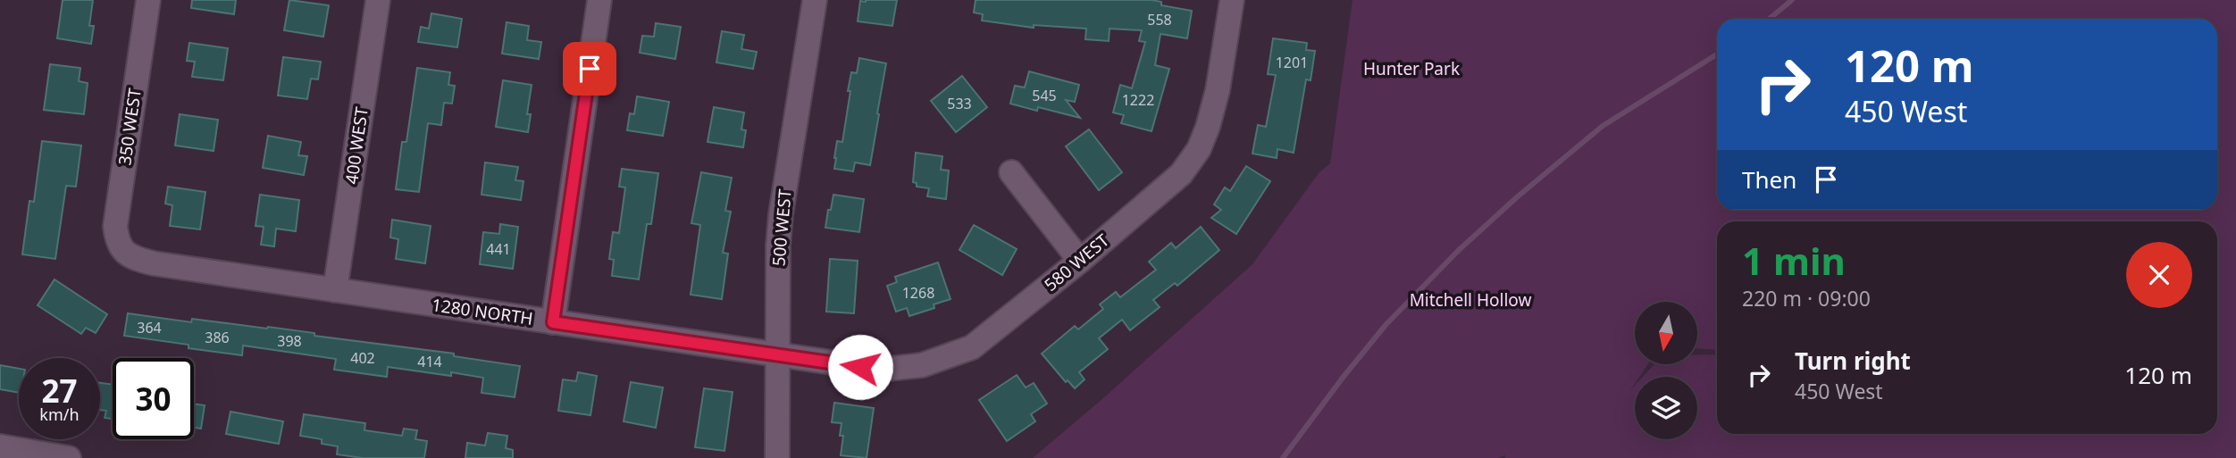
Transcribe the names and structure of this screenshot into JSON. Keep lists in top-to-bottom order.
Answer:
{
  "streets": {
    "street": [
      "350 WEST",
      "400 WEST",
      "500 WEST",
      "580 WEST",
      "1280 NORTH"
    ]
  },
  "crossings": [
    ["350 WEST", "1280 NORTH"],
    ["400 WEST", "1280 NORTH"],
    ["500 WEST", "1280 NORTH"],
    ["580 WEST", "1280 NORTH"]
  ],
  "parks": ["Hunter Park", "Mitchell Hollow"],
  "house_numbers": [
    "558",
    "1201",
    "545",
    "1222",
    "533",
    "441",
    "1268",
    "364",
    "386",
    "398",
    "402",
    "414"
  ],
  "north": "bottom",
  "page": {
    "turn": ["120 m", "450 West"],
    "then": "Then",
    "heading": ["1 min", "220 m · 09:00"],
    "list": [
      {
        "name": "Turn right",
        "note": "450 West",
        "value": "120 m"
      }
    ],
    "speed": "27 km/h",
    "limit": "30"
  }
}
